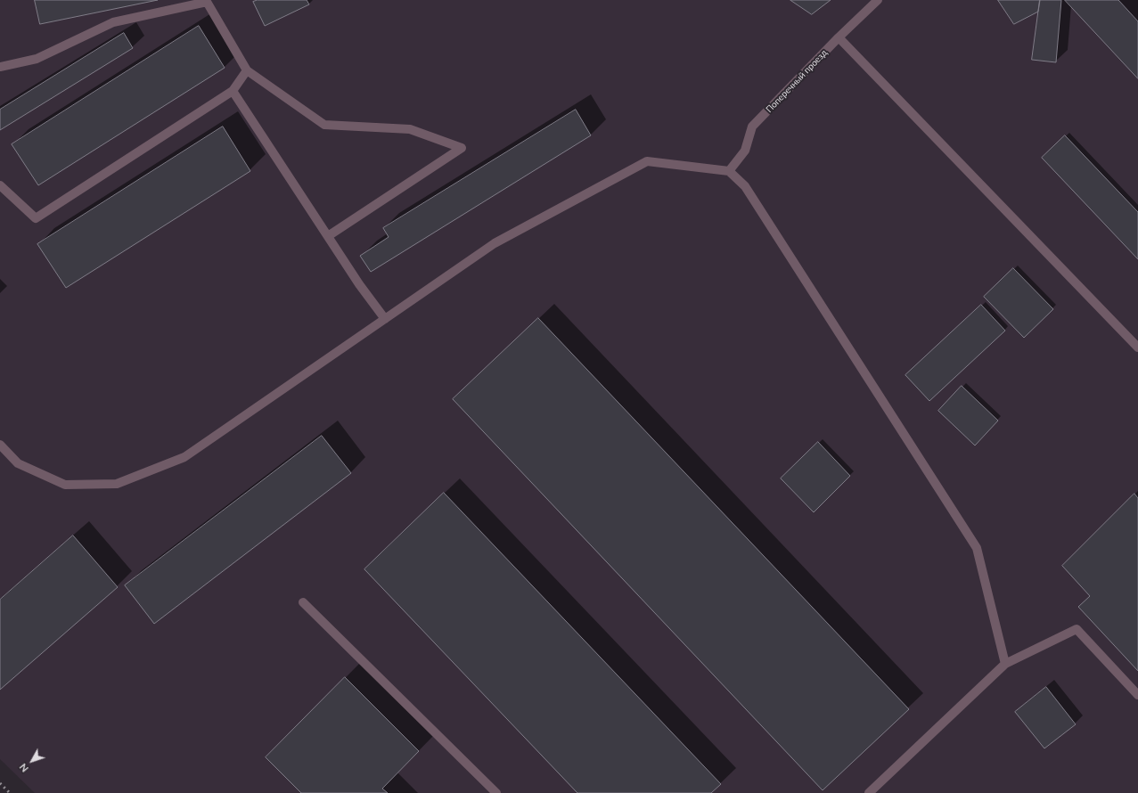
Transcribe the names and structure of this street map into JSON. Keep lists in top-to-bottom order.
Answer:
{
  "streets": {
    "street": ["Поперечный проезд"]
  },
  "north": "bottom left"
}
